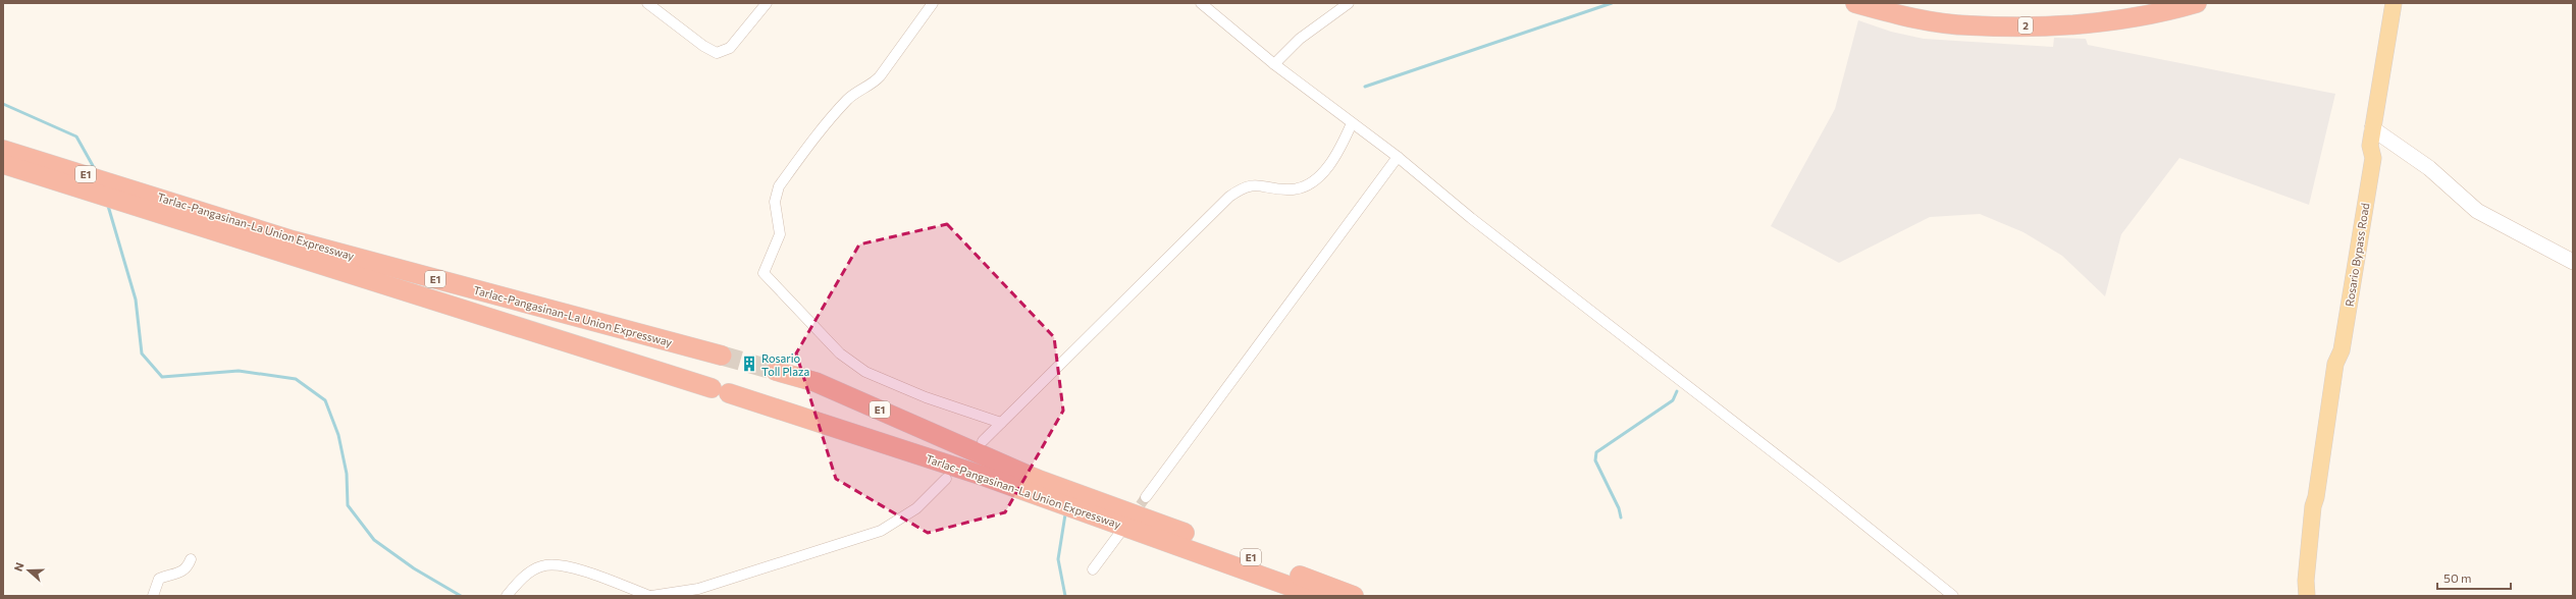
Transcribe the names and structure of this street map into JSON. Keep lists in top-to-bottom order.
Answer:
{
  "streets": {
    "highway": ["2", "E1", "Tarlac-Pangasinan-La Union Expressway"],
    "main road": ["Rosario Bypass Road"]
  },
  "places": {
    "building": ["Rosario Toll Plaza"]
  },
  "scale_bar": "50 m",
  "north": "left"
}
